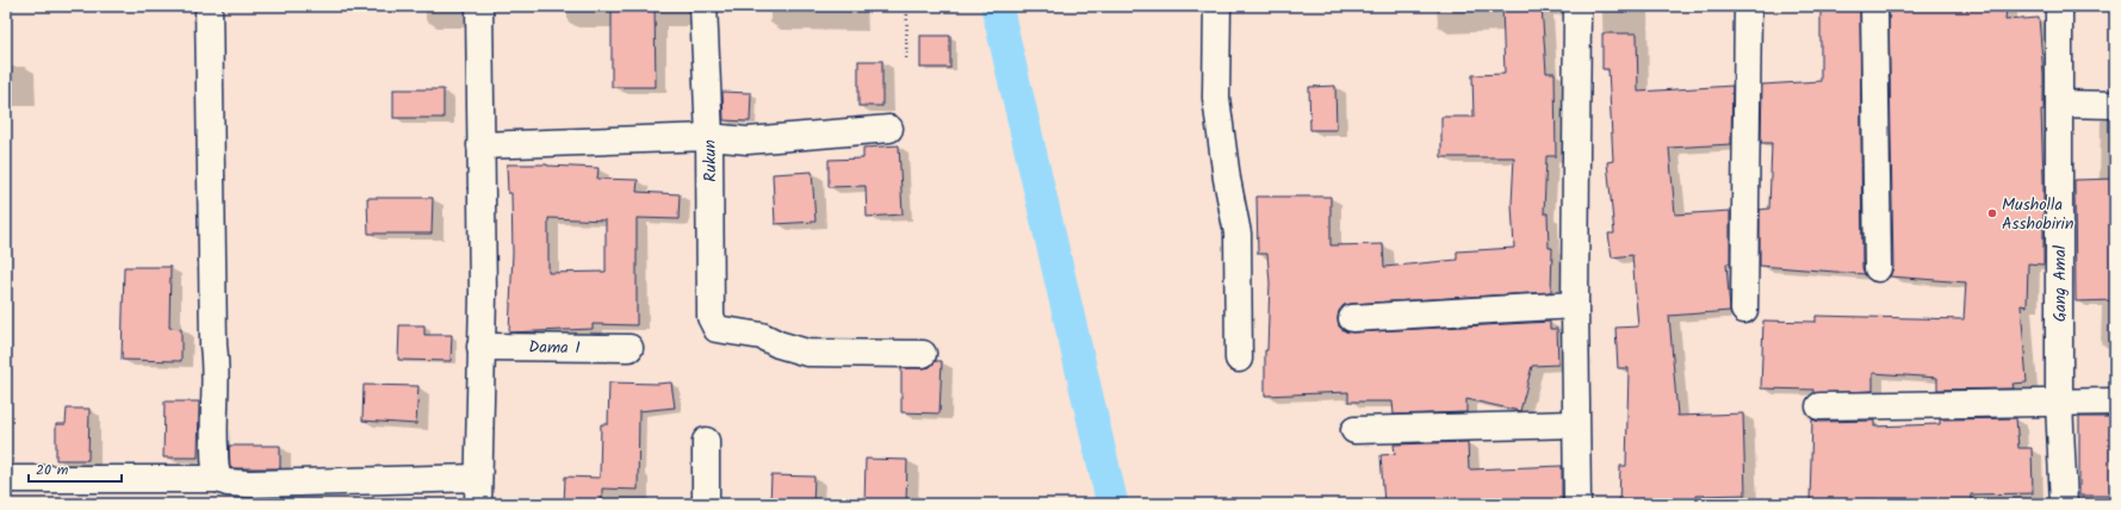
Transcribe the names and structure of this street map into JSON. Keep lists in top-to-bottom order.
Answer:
{
  "streets": {
    "street": ["Rukun", "Gang Amal", "Dama I"]
  },
  "places": ["Musholla Asshobirin"],
  "scale_bar": "20 m"
}
